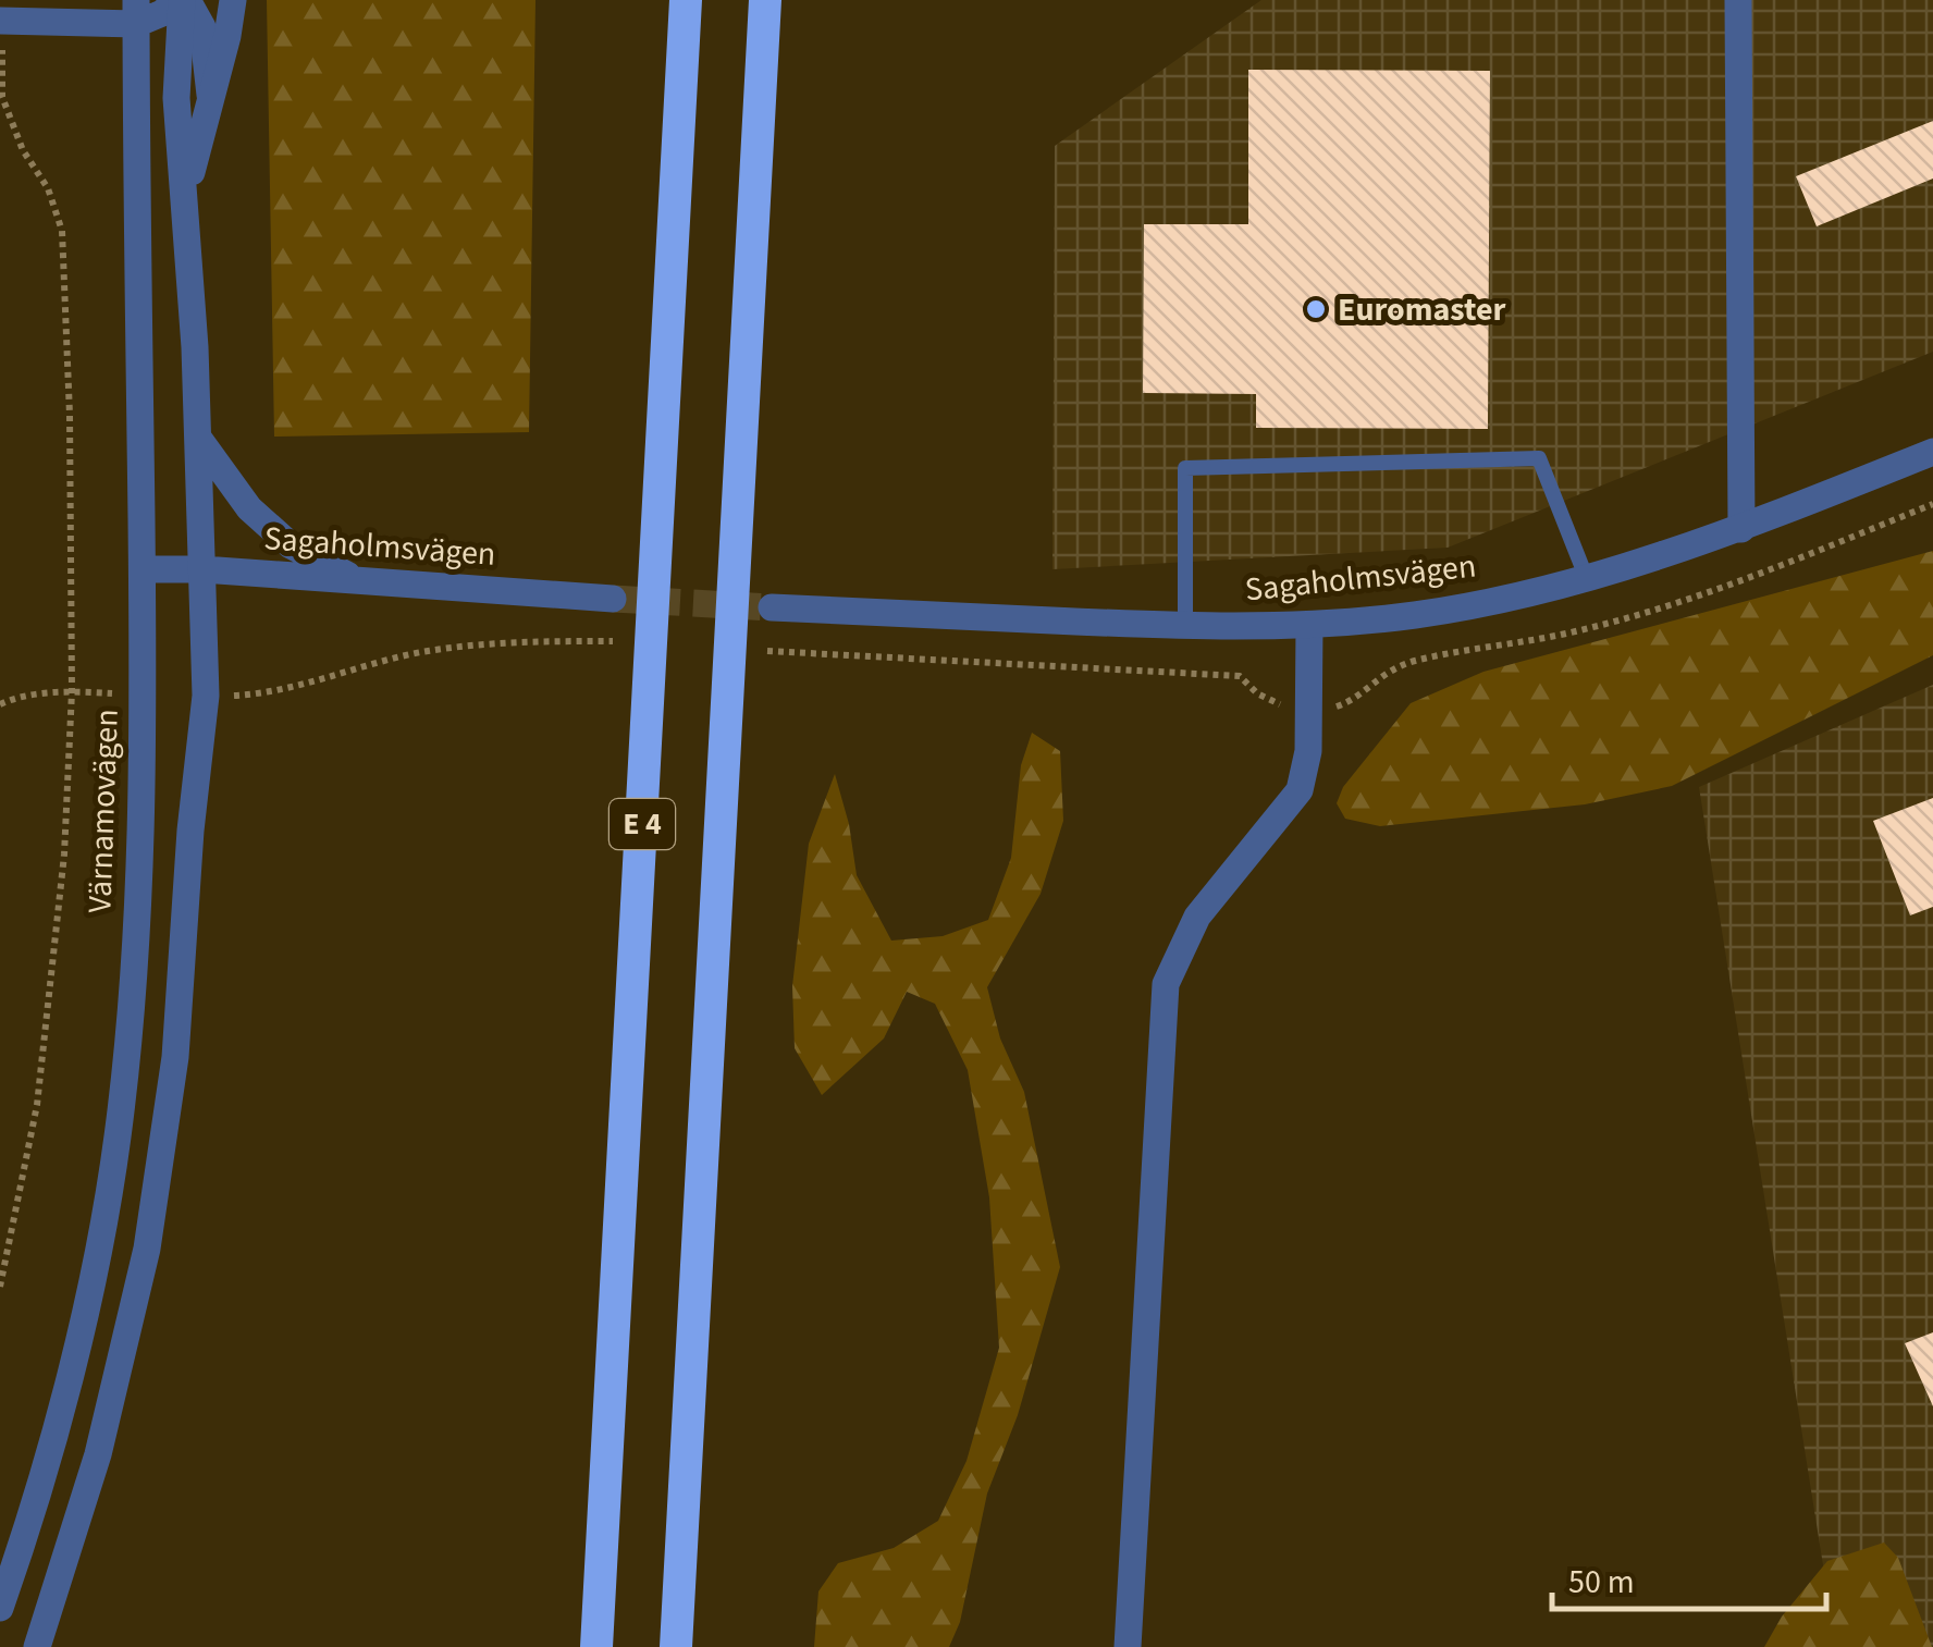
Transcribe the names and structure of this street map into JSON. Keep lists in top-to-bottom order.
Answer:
{
  "streets": {
    "highway": ["E 4"],
    "street": ["Sagaholmsvägen", "Värnamovägen"]
  },
  "crossings": [
    ["Sagaholmsvägen", "Värnamovägen"]
  ],
  "places": ["Euromaster"],
  "scale_bar": "50 m"
}
